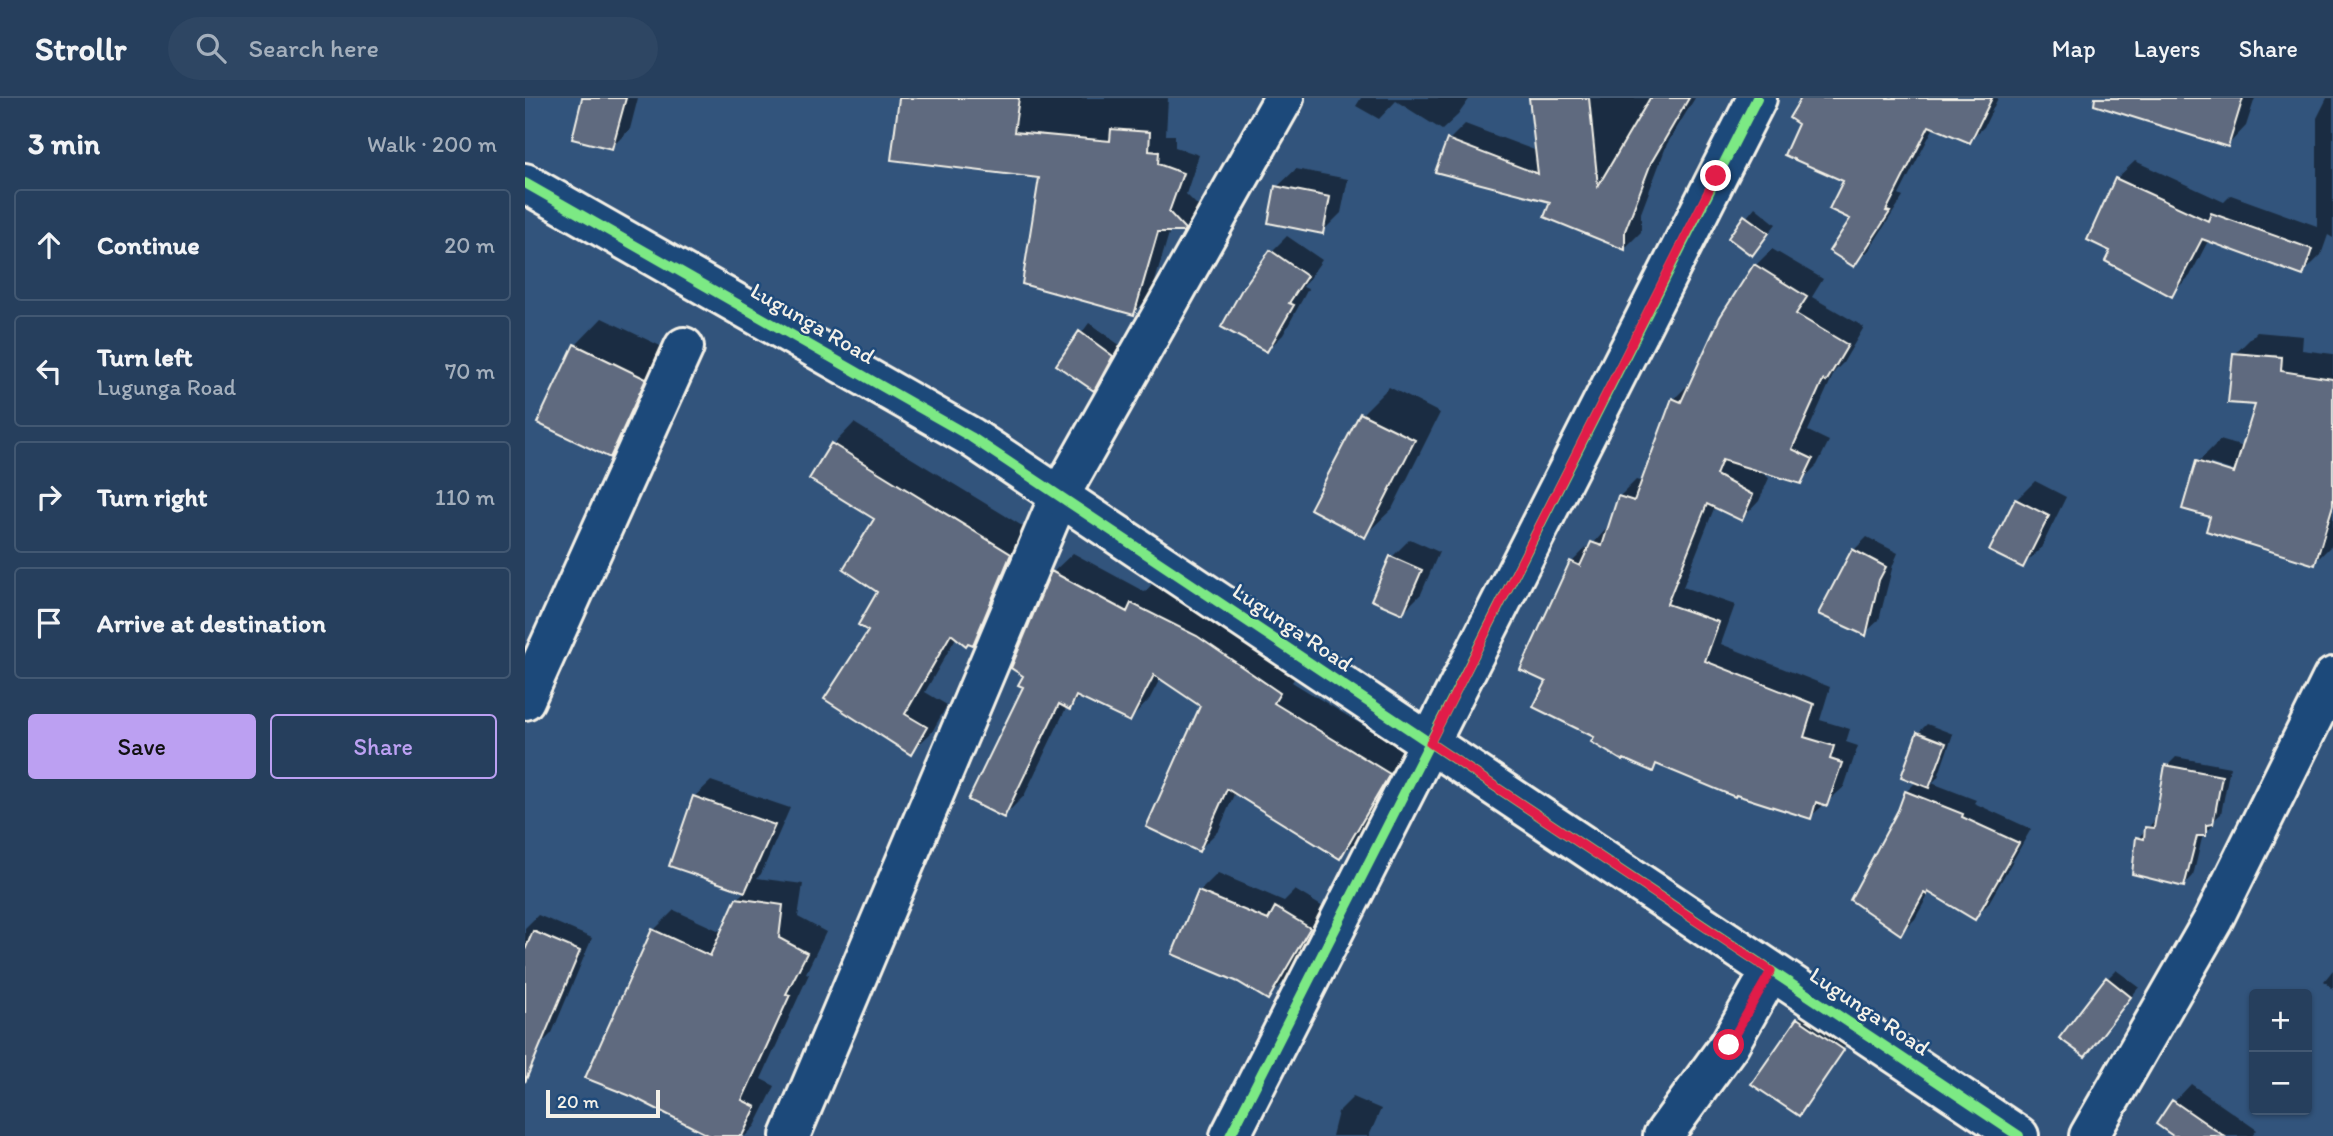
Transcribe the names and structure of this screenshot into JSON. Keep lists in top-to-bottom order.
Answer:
{
  "streets": {
    "street": ["Lugunga Road"]
  },
  "scale_bar": "20 m",
  "page": {
    "header": "Strollr",
    "search": "Search here",
    "nav": ["Map", "Layers", "Share"],
    "heading": ["3 min", "Walk · 200 m"],
    "list": [
      ["Continue", "20 m"],
      ["Turn left", "Lugunga Road", "70 m"],
      ["Turn right", "110 m"],
      "Arrive at destination"
    ],
    "buttons": ["Save", "Share"],
    "map_buttons": ["+", "−"],
    "scale": "20 m"
  }
}
